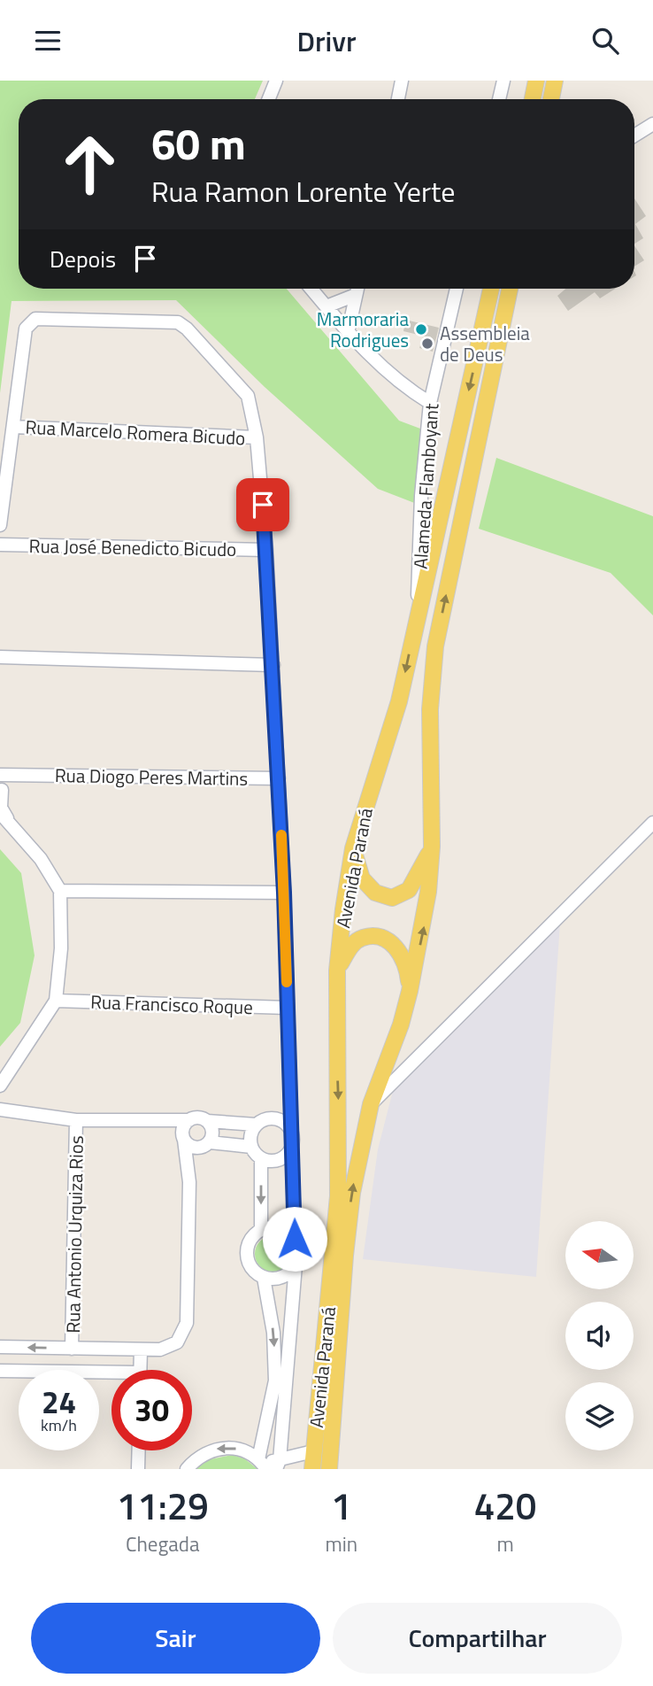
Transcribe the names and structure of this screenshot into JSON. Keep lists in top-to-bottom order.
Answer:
{
  "streets": {
    "main road": ["Avenida Paraná"],
    "street": [
      "Rua Marcelo Romera Bicudo",
      "Alameda Flamboyant",
      "Rua José Benedicto Bicudo",
      "Rua Diogo Peres Martins",
      "Rua Francisco Roque",
      "Rua Antonio Urquiza Rios"
    ]
  },
  "crossings": [
    ["Alameda Flamboyant", "Avenida Paraná"]
  ],
  "places": ["Marmoraria Rodrigues", "Assembleia de Deus"],
  "north": "left",
  "page": {
    "header": "Drivr",
    "turn": ["60 m", "Rua Ramon Lorente Yerte"],
    "then": "Depois",
    "speed": "24 km/h",
    "limit": "30",
    "eta": [
      "11:29",
      "Chegada",
      "1",
      "min",
      "420",
      "m"
    ],
    "buttons": ["Sair", "Compartilhar"]
  }
}
